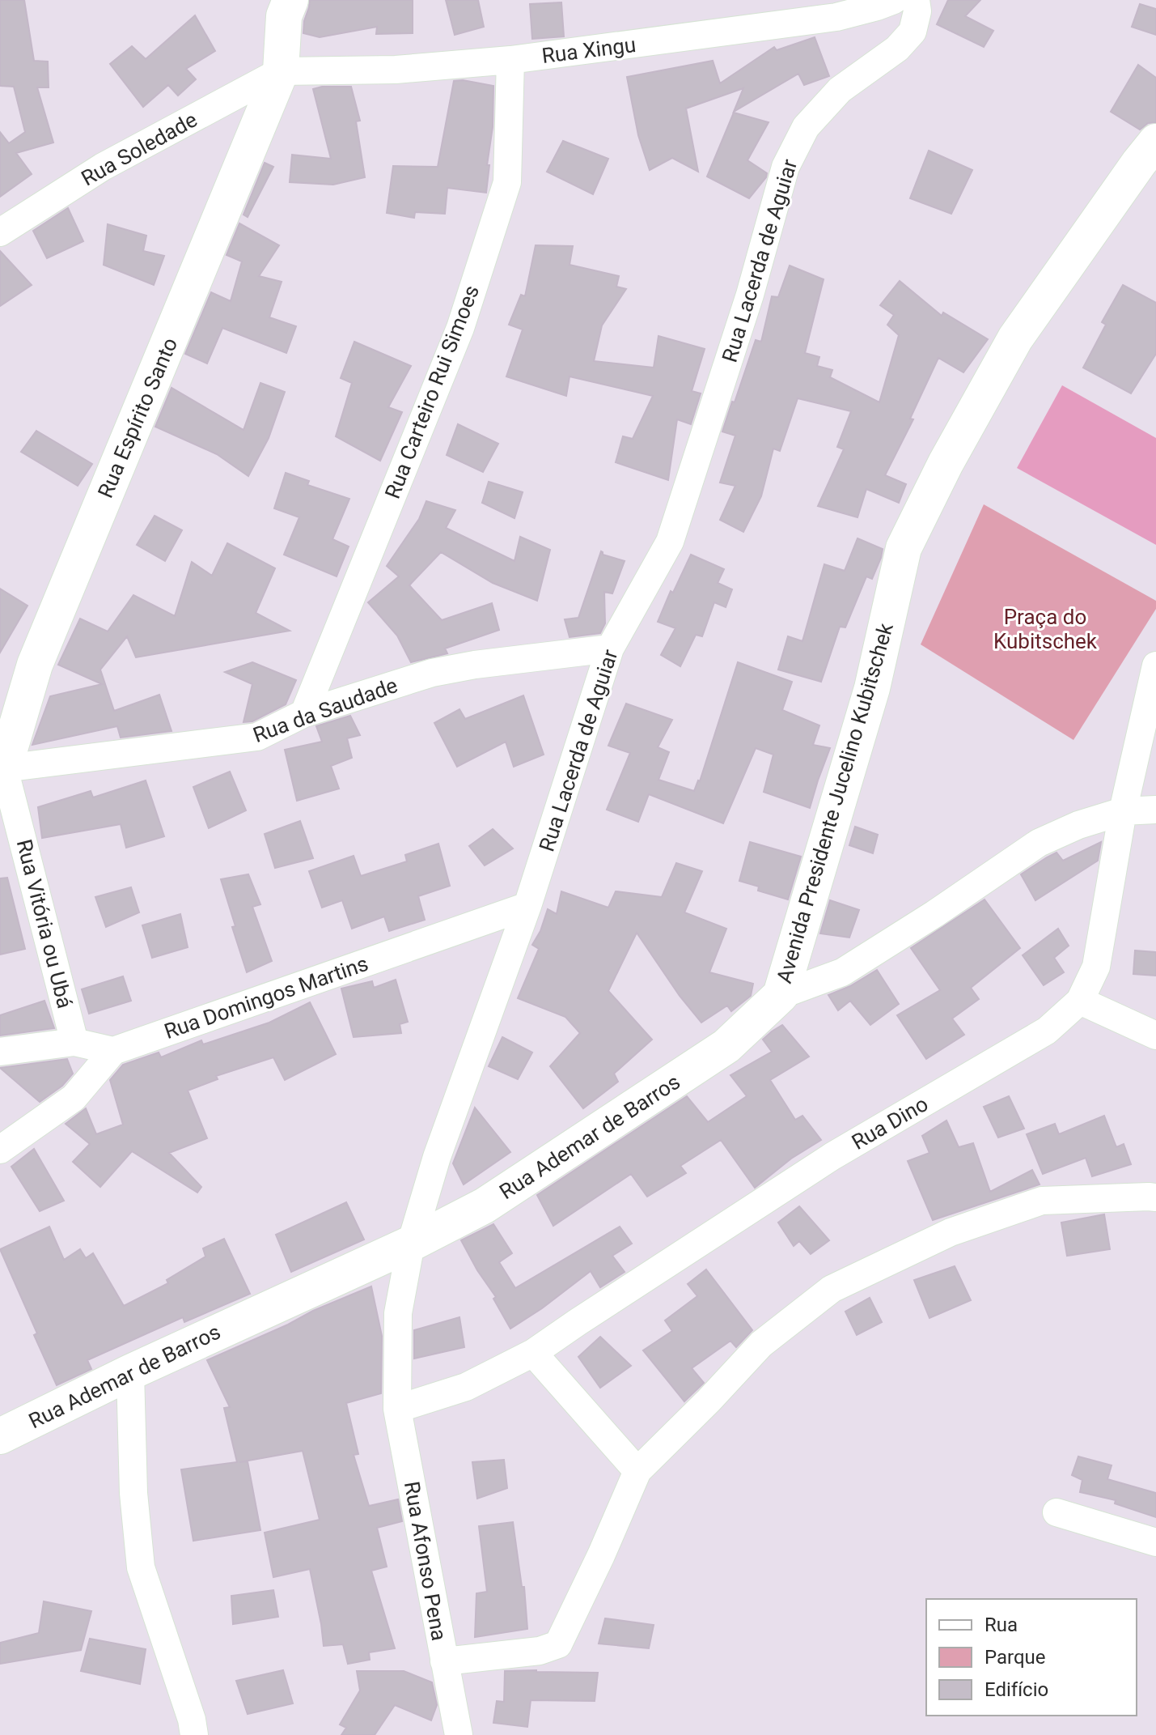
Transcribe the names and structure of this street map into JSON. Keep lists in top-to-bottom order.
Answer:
{
  "streets": {
    "street": [
      "Rua Xingu",
      "Rua Soledade",
      "Rua Lacerda de Aguiar",
      "Rua Carteiro Rui Simoes",
      "Rua Espírito Santo",
      "Rua da Saudade",
      "Avenida Presidente Jucelino Kubitschek",
      "Rua Vitória ou Ubá",
      "Rua Domingos Martins",
      "Rua Dino",
      "Rua Ademar de Barros",
      "Rua Afonso Pena"
    ]
  },
  "crossings": [
    ["Rua Xingu", "Rua Soledade"],
    ["Rua Xingu", "Rua Carteiro Rui Simoes"],
    ["Rua Xingu", "Rua Espírito Santo"],
    ["Rua Soledade", "Rua Espírito Santo"],
    ["Rua Lacerda de Aguiar", "Rua da Saudade"],
    ["Rua Lacerda de Aguiar", "Rua Domingos Martins"],
    ["Rua Lacerda de Aguiar", "Rua Dino"],
    ["Rua Lacerda de Aguiar", "Rua Ademar de Barros"],
    ["Rua Lacerda de Aguiar", "Rua Afonso Pena"],
    ["Rua Carteiro Rui Simoes", "Rua da Saudade"],
    ["Rua Espírito Santo", "Rua da Saudade"],
    ["Rua Espírito Santo", "Rua Vitória ou Ubá"],
    ["Rua da Saudade", "Rua Vitória ou Ubá"],
    ["Avenida Presidente Jucelino Kubitschek", "Rua Ademar de Barros"],
    ["Rua Dino", "Rua Ademar de Barros"],
    ["Rua Dino", "Rua Afonso Pena"]
  ],
  "parks": ["Praça do Kubitschek"],
  "legend": ["Rua", "Parque", "Edifício"]
}
